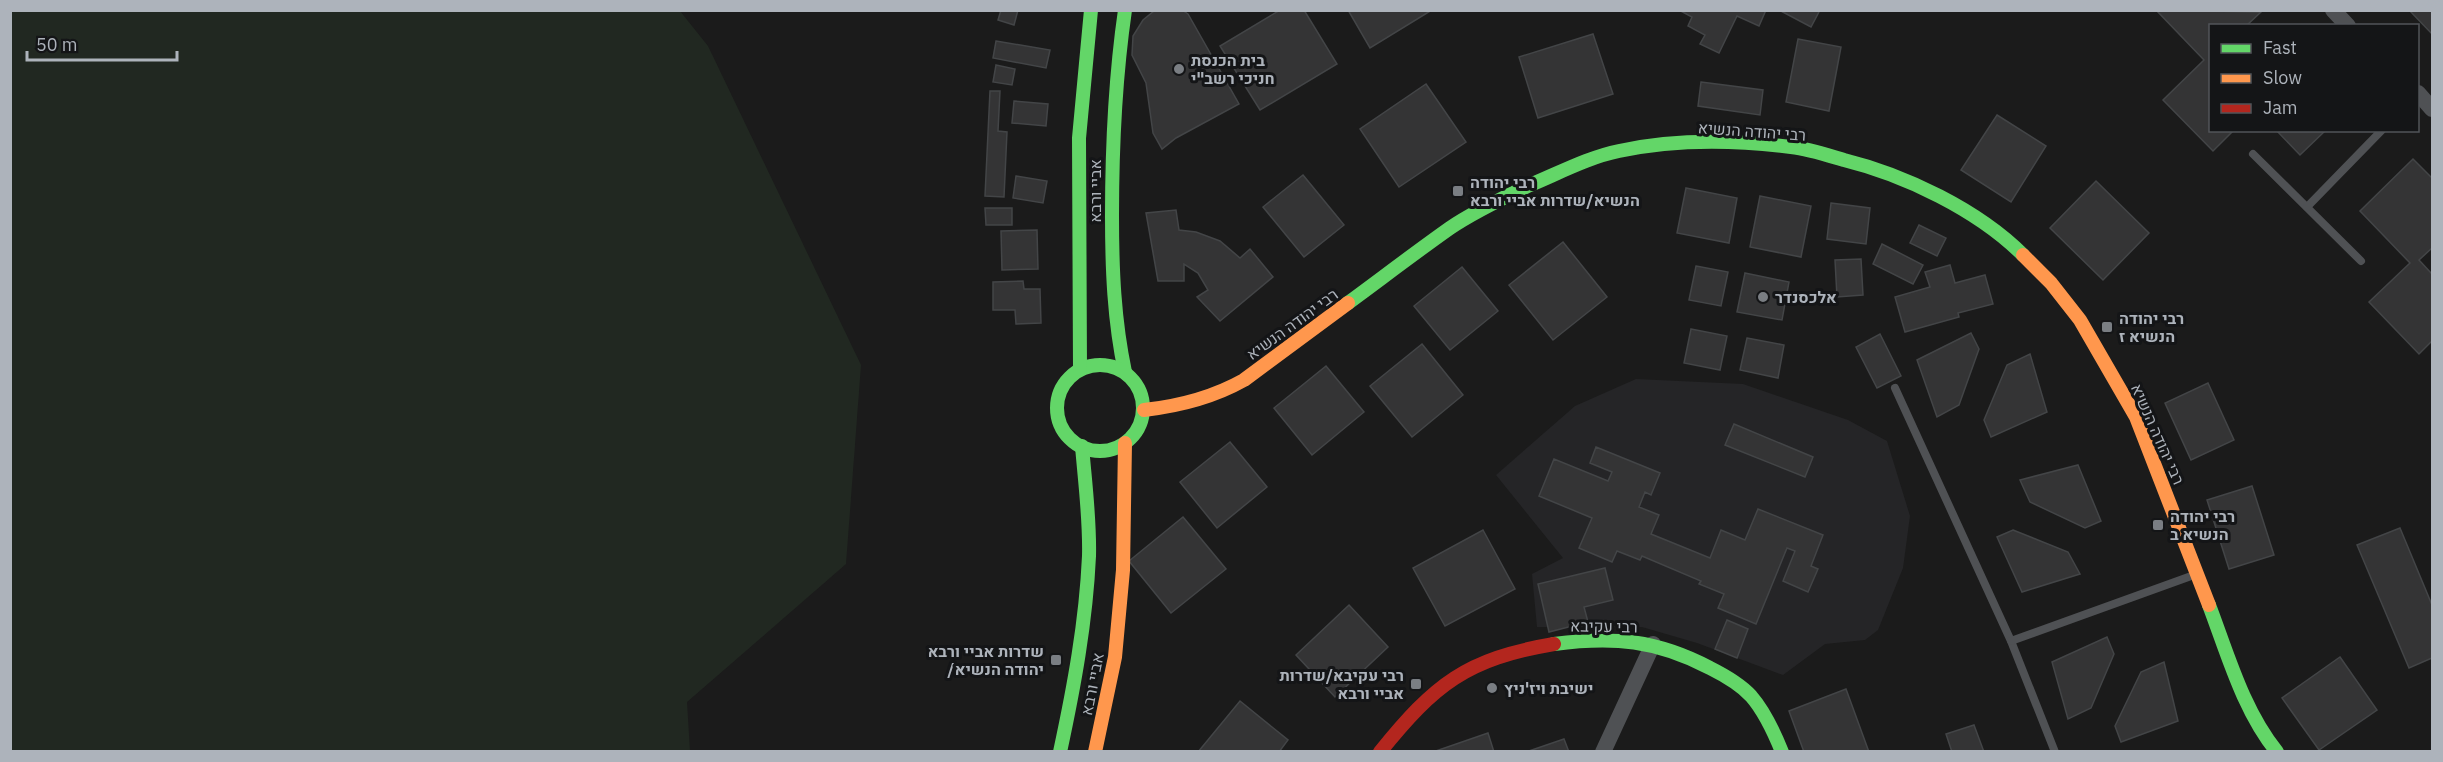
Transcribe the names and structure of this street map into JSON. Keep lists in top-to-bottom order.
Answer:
{
  "streets": {
    "street": ["רבי יהודה הנשיא", "אביי ורבא", "רבי עקיבא"]
  },
  "crossings": [
    ["רבי יהודה הנשיא", "אביי ורבא"]
  ],
  "places": {
    "other": ["בית הכנסת חניכי רשב\"י", "אלכסנדר", "ישיבת ויז'ניץ"],
    "transit": [
      "רבי יהודה הנשיא/שדרות אביי ורבא",
      "רבי יהודה הנשיא ז",
      "רבי יהודה הנשיא ב",
      "שדרות אביי ורבא /יהודה הנשיא",
      "רבי עקיבא/שדרות אביי ורבא"
    ]
  },
  "legend": ["Fast", "Slow", "Jam"],
  "scale_bar": "50 m"
}
